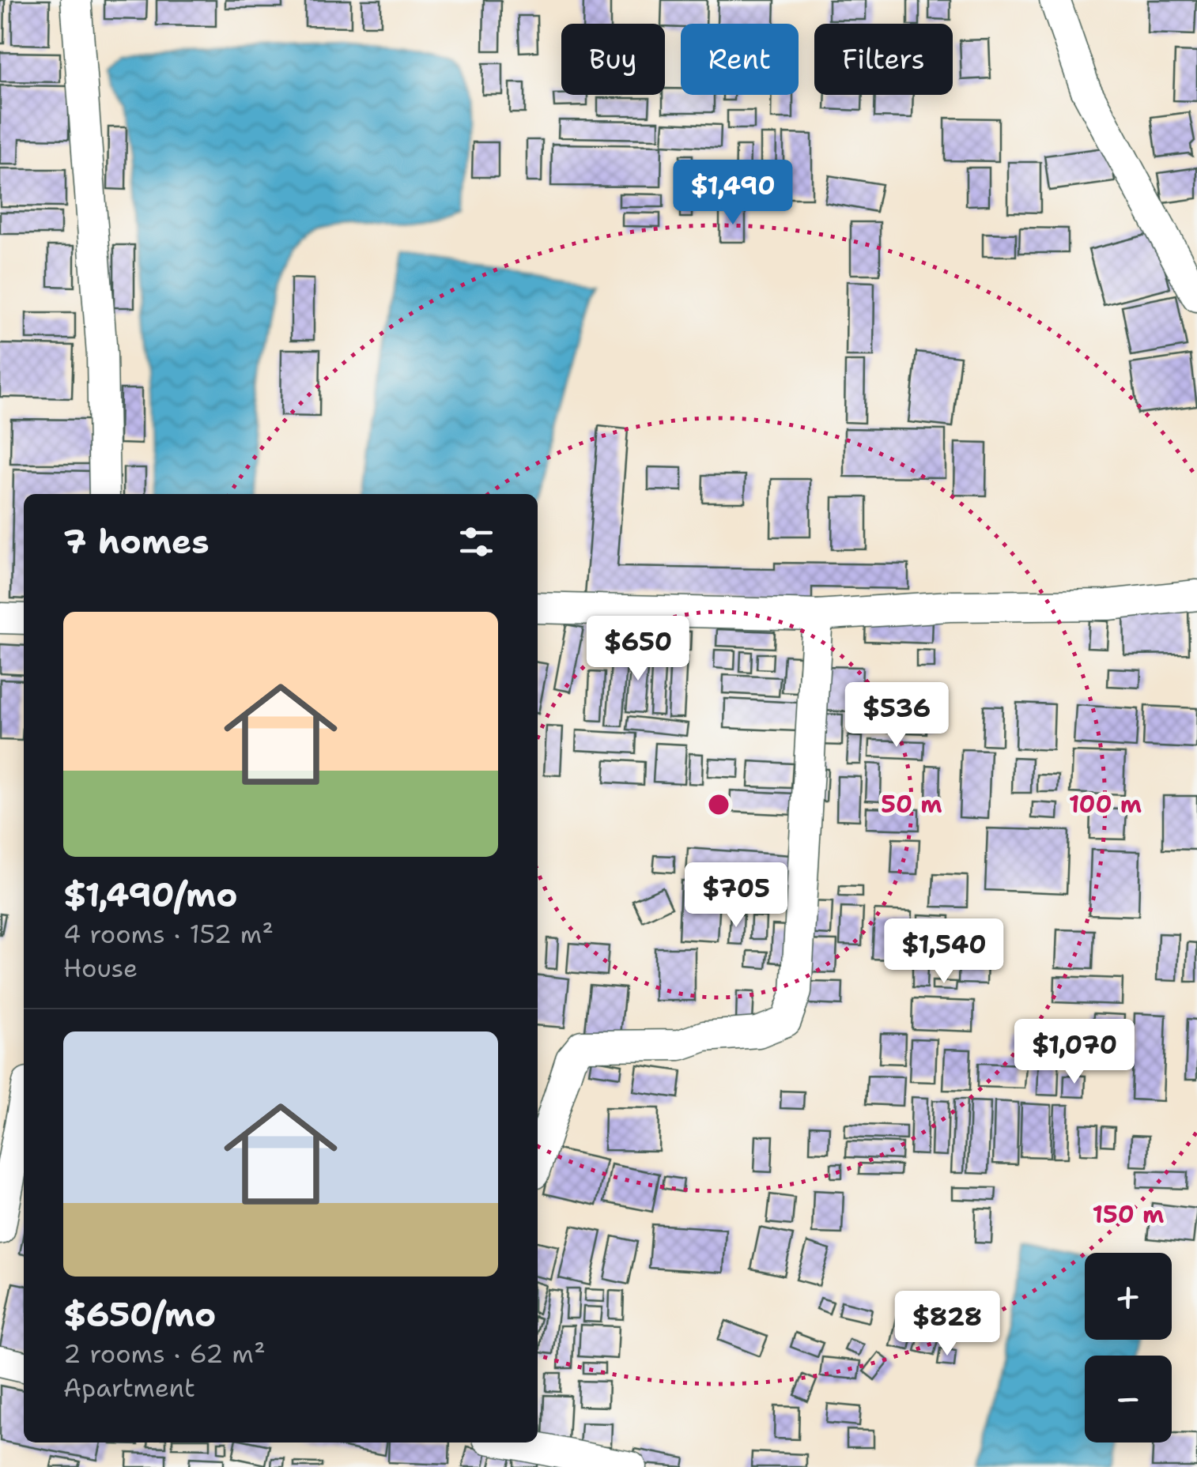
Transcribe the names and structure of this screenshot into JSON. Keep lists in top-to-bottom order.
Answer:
{
  "page": {
    "chip": ["Buy", "Rent", "Filters"],
    "price": [
      "$1,490",
      "$650",
      "$536",
      "$705",
      "$1,540",
      "$1,070",
      "$828"
    ],
    "heading": "7 homes",
    "list": [
      {
        "name": "$1,490/mo",
        "note": "4 rooms · 152 m² · House"
      },
      {
        "name": "$650/mo",
        "note": "2 rooms · 62 m² · Apartment"
      }
    ],
    "map_buttons": ["+", "−"]
  },
  "rings": ["50 m", "100 m", "150 m"]
}
